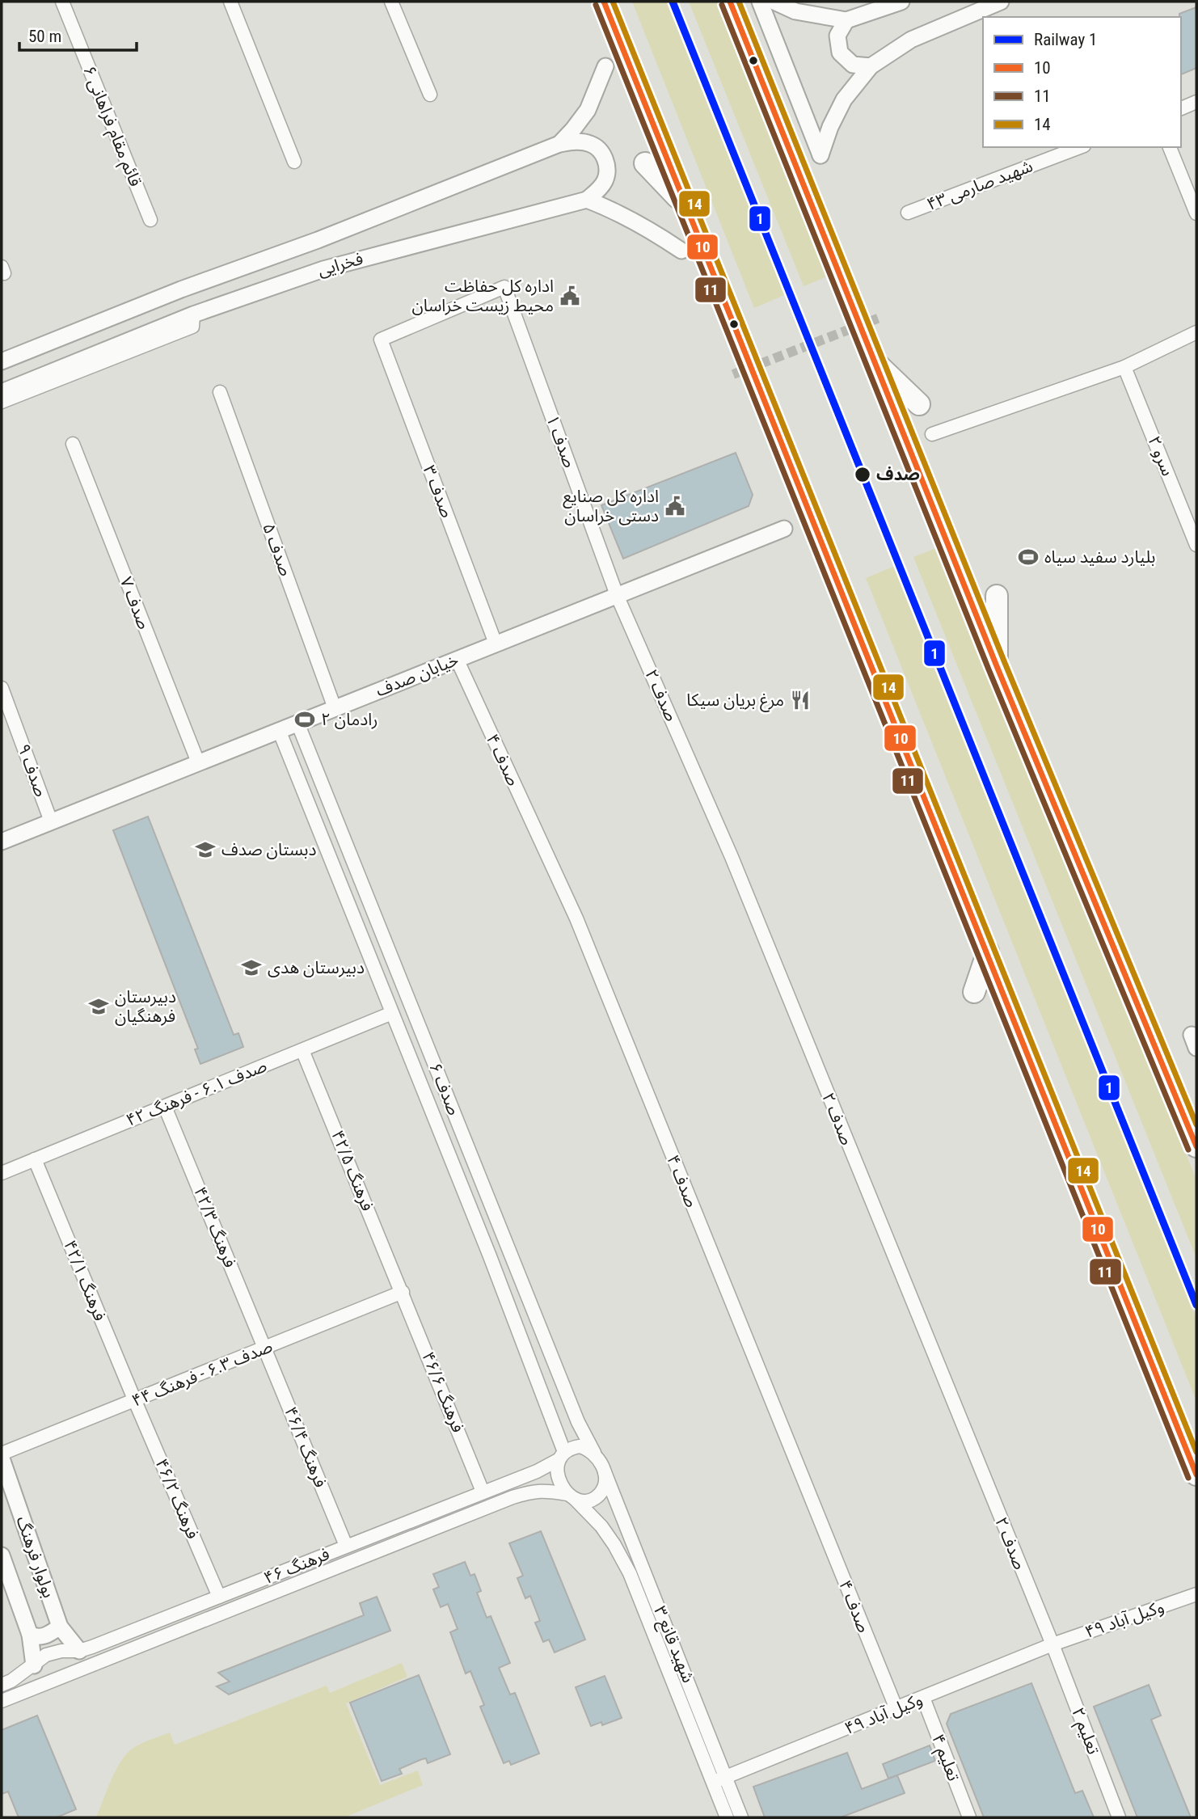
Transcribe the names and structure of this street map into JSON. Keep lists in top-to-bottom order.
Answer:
{
  "streets": {
    "street": [
      "قائم مقام فراهانی ۶",
      "شهید صارمی ۴۳",
      "فخرایی",
      "صدف ۱",
      "سرو ۲",
      "صدف ۳",
      "صدف ۵",
      "صدف ۷",
      "خیابان صدف",
      "صدف ۲",
      "صدف ۴",
      "صدف ۹",
      "صدف ۶",
      "صدف ۶.۱ - فرهنگ ۴۲",
      "فرهنگ ۴۲/۵",
      "فرهنگ ۴۲/۳",
      "فرهنگ ۴۲/۱",
      "صدف ۶.۳ - فرهنگ ۴۴",
      "فرهنگ ۴۶/۶",
      "فرهنگ ۴۶/۴",
      "فرهنگ ۴۶/۲",
      "بولوار فرهنگ",
      "فرهنگ ۴۶",
      "۴۹ وکیل آباد",
      "شهید قانع ۳",
      "وکیل آباد ۴۹",
      "تعلیم ۲",
      "تعلیم ۴"
    ]
  },
  "crossings": [
    ["صدف ۱", "صدف ۳"],
    ["صدف ۱", "خیابان صدف"],
    ["صدف ۱", "صدف ۲"],
    ["صدف ۳", "خیابان صدف"],
    ["صدف ۵", "خیابان صدف"],
    ["صدف ۷", "خیابان صدف"],
    ["خیابان صدف", "صدف ۲"],
    ["خیابان صدف", "صدف ۴"],
    ["خیابان صدف", "صدف ۹"],
    ["خیابان صدف", "صدف ۶"],
    ["صدف ۲", "۴۹ وکیل آباد"],
    ["صدف ۲", "وکیل آباد ۴۹"],
    ["صدف ۲", "تعلیم ۲"],
    ["صدف ۴", "وکیل آباد ۴۹"],
    ["صدف ۶", "صدف ۶.۱ - فرهنگ ۴۲"],
    ["صدف ۶", "فرهنگ ۴۶"],
    ["صدف ۶", "شهید قانع ۳"],
    ["صدف ۶.۱ - فرهنگ ۴۲", "فرهنگ ۴۲/۵"],
    ["صدف ۶.۱ - فرهنگ ۴۲", "فرهنگ ۴۲/۳"],
    ["صدف ۶.۱ - فرهنگ ۴۲", "فرهنگ ۴۲/۱"],
    ["فرهنگ ۴۲/۵", "صدف ۶.۳ - فرهنگ ۴۴"],
    ["فرهنگ ۴۲/۵", "فرهنگ ۴۶/۶"],
    ["فرهنگ ۴۲/۳", "صدف ۶.۳ - فرهنگ ۴۴"],
    ["فرهنگ ۴۲/۳", "فرهنگ ۴۶/۴"],
    ["فرهنگ ۴۲/۱", "صدف ۶.۳ - فرهنگ ۴۴"],
    ["فرهنگ ۴۲/۱", "فرهنگ ۴۶/۲"],
    ["صدف ۶.۳ - فرهنگ ۴۴", "فرهنگ ۴۶/۶"],
    ["صدف ۶.۳ - فرهنگ ۴۴", "فرهنگ ۴۶/۴"],
    ["صدف ۶.۳ - فرهنگ ۴۴", "فرهنگ ۴۶/۲"],
    ["فرهنگ ۴۶/۶", "فرهنگ ۴۶"],
    ["فرهنگ ۴۶/۴", "فرهنگ ۴۶"],
    ["فرهنگ ۴۶/۲", "فرهنگ ۴۶"],
    ["بولوار فرهنگ", "فرهنگ ۴۶"],
    ["فرهنگ ۴۶", "شهید قانع ۳"],
    ["۴۹ وکیل آباد", "وکیل آباد ۴۹"],
    ["۴۹ وکیل آباد", "تعلیم ۲"],
    ["شهید قانع ۳", "وکیل آباد ۴۹"],
    ["وکیل آباد ۴۹", "تعلیم ۲"],
    ["وکیل آباد ۴۹", "تعلیم ۴"]
  ],
  "places": {
    "public building": ["اداره کل حفاظت محیط زیست خراسان", "اداره کل صنایع دستی خراسان"],
    "other": ["صدف"],
    "sports": ["بلیارد سفید سیاه", "رادمان ۲"],
    "restaurant": ["مرغ بریان سیکا"],
    "school or university": ["دبستان صدف", "دبیرستان هدی", "دبیرستان فرهنگیان"]
  },
  "lines": [
    "rail line 1",
    "transit line 10",
    "transit line 14",
    "transit line 11"
  ],
  "legend": [
    "Railway 1",
    "10",
    "11",
    "14"
  ],
  "scale_bar": "50 m"
}
